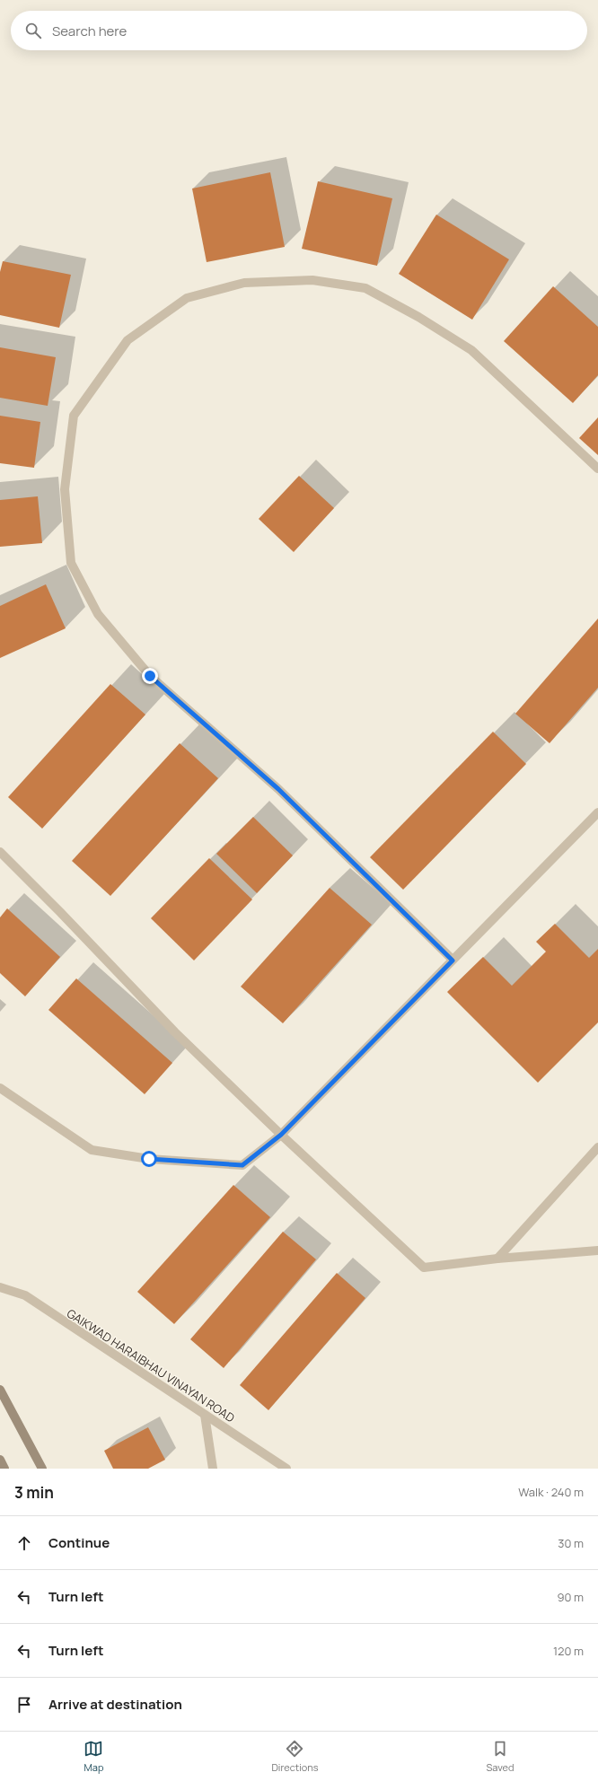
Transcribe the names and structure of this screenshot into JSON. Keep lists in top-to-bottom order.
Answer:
{
  "streets": {
    "street": ["GAIKWAD HARAIBHAU VINAYAN ROAD"]
  },
  "page": {
    "search": "Search here",
    "heading": ["3 min", "Walk · 240 m"],
    "list": [
      ["Continue", "30 m"],
      ["Turn left", "90 m"],
      ["Turn left", "120 m"],
      "Arrive at destination"
    ],
    "nav": ["Map", "Directions", "Saved"]
  }
}
